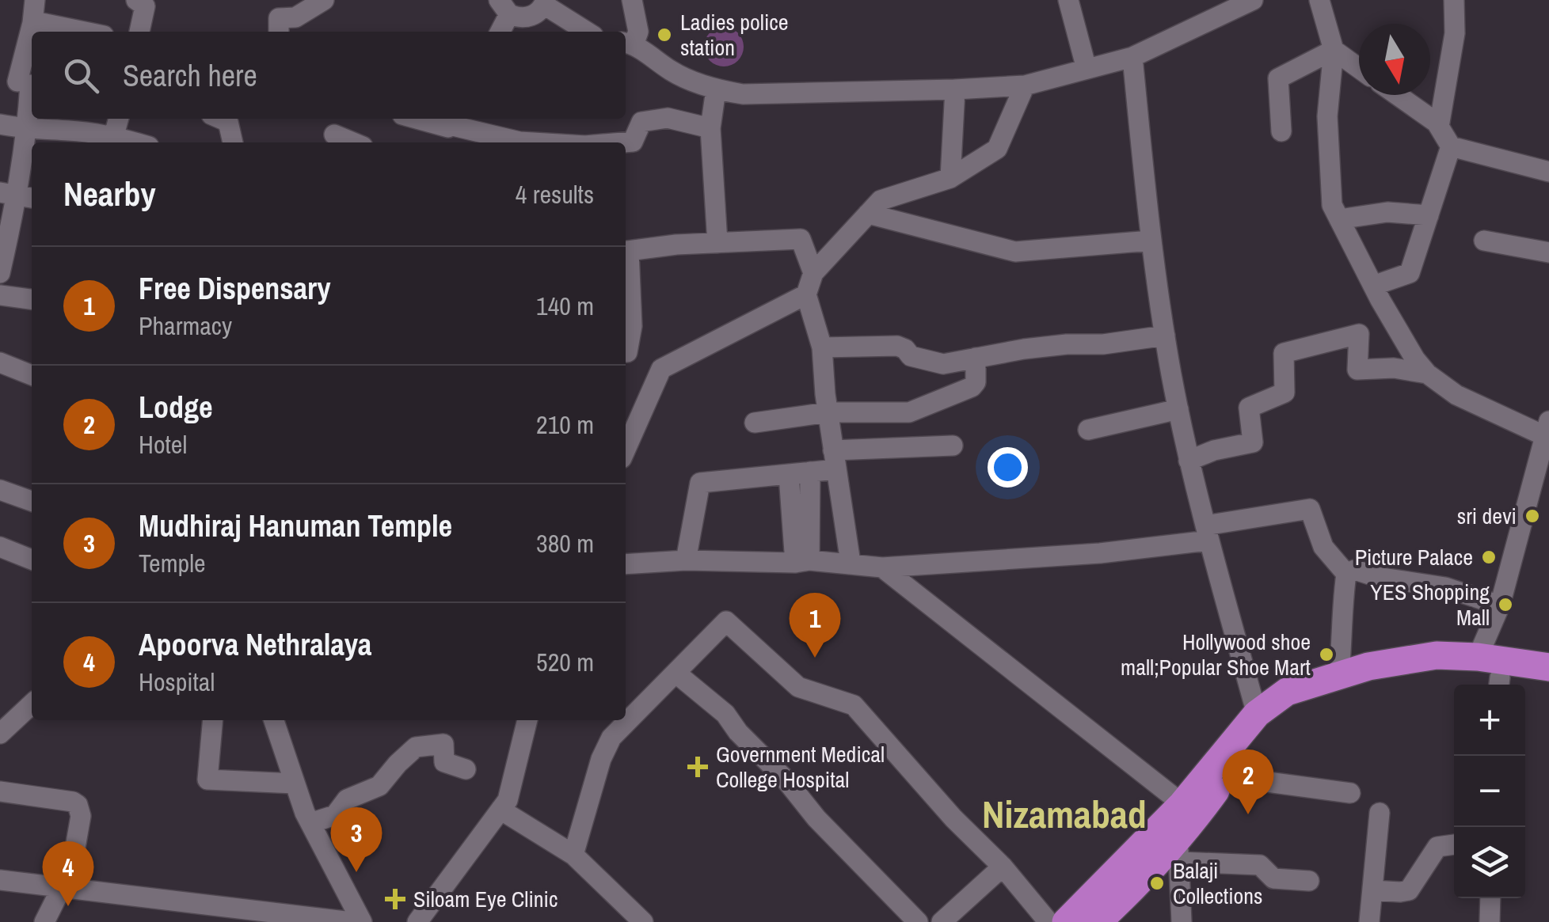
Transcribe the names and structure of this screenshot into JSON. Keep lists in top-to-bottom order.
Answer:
{
  "districts": ["Nizamabad"],
  "places": {
    "other": [
      "Ladies police station",
      "sri devi",
      "Picture Palace",
      "YES Shopping Mall",
      "Hollywood shoe mall;Popular Shoe Mart",
      "Balaji Collections"
    ],
    "health": ["Government Medical College Hospital", "Siloam Eye Clinic"]
  },
  "north": "bottom",
  "page": {
    "search": "Search here",
    "heading": ["Nearby", "4 results"],
    "list": [
      {
        "mark": "1",
        "name": "Free Dispensary",
        "note": "Pharmacy",
        "value": "140 m"
      },
      {
        "mark": "2",
        "name": "Lodge",
        "note": "Hotel",
        "value": "210 m"
      },
      {
        "mark": "3",
        "name": "Mudhiraj Hanuman Temple",
        "note": "Temple",
        "value": "380 m"
      },
      {
        "mark": "4",
        "name": "Apoorva Nethralaya",
        "note": "Hospital",
        "value": "520 m"
      }
    ],
    "pins": [
      "1",
      "2",
      "3",
      "4"
    ],
    "map_buttons": ["+", "−"]
  }
}
